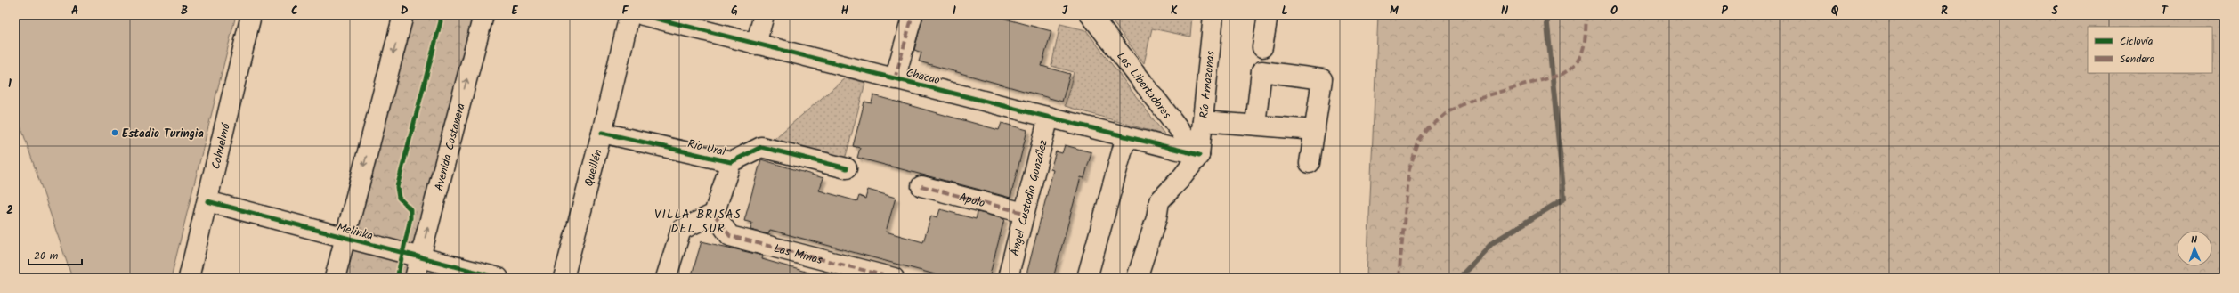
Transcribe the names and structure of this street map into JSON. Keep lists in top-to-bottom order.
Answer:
{
  "streets": {
    "street": [
      "Chacao",
      "Los Libertadores",
      "Río Amazonas",
      "Cahuelmó",
      "Avenida Costanera",
      "Río Ural",
      "Queillén",
      "Ángel Custodio González",
      "Apolo",
      "Melinka",
      "Las Minas"
    ]
  },
  "crossings": [
    ["Chacao", "Los Libertadores"],
    ["Chacao", "Río Amazonas"],
    ["Chacao", "Ángel Custodio González"],
    ["Los Libertadores", "Río Amazonas"],
    ["Cahuelmó", "Melinka"],
    ["Avenida Costanera", "Melinka"],
    ["Río Ural", "Queillén"],
    ["Ángel Custodio González", "Apolo"]
  ],
  "districts": ["VILLA BRISAS DEL SUR"],
  "places": ["Estadio Turingia"],
  "legend": ["Ciclovía", "Sendero"],
  "scale_bar": "20 m",
  "north": "top",
  "grid": {
    "columns": [
      "A",
      "B",
      "C",
      "D",
      "E",
      "F",
      "G",
      "H",
      "I",
      "J",
      "K",
      "L",
      "M",
      "N",
      "O",
      "P",
      "Q",
      "R",
      "S",
      "T"
    ],
    "rows": ["1", "2"]
  }
}
